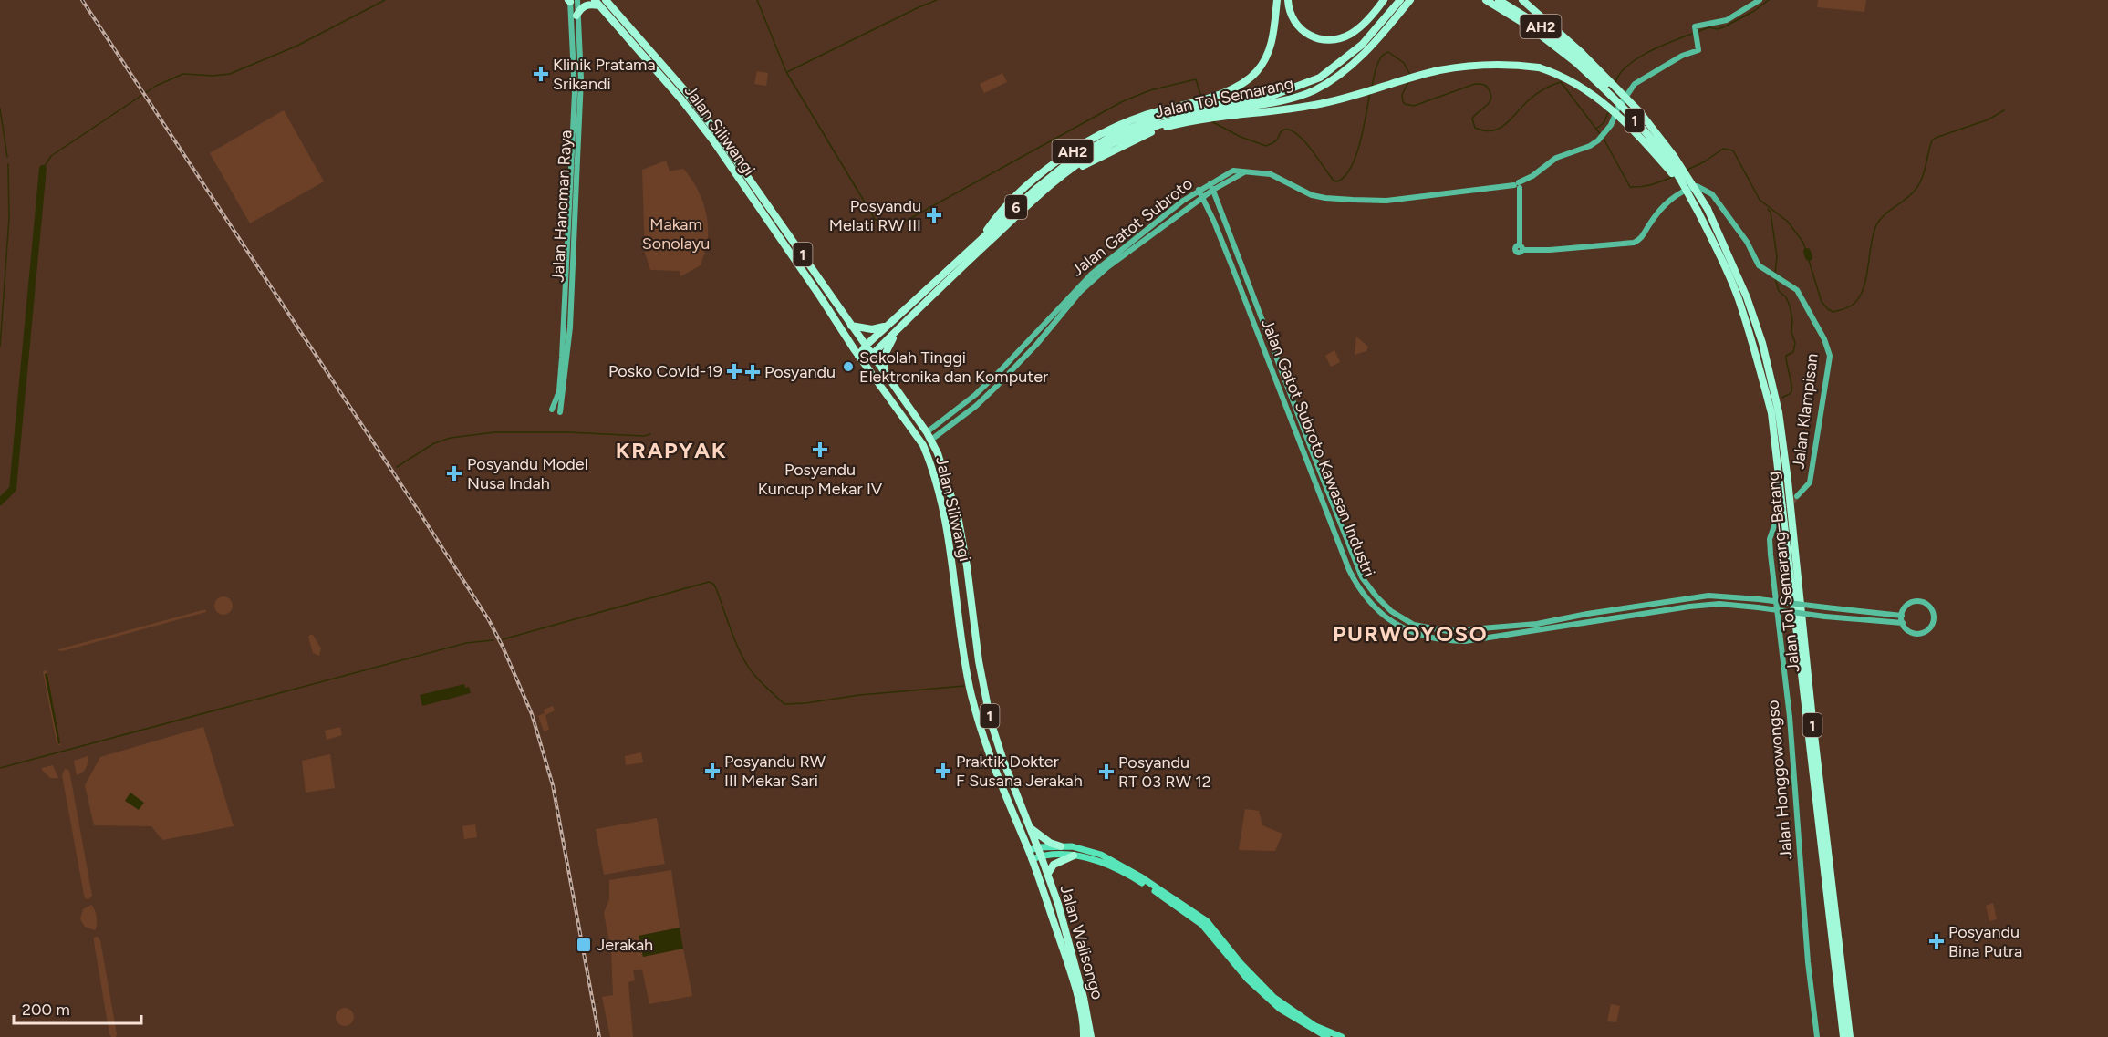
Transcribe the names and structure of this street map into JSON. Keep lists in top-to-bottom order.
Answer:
{
  "streets": {
    "highway": [
      "AH2",
      "Jalan Tol Semarang",
      "1",
      "Jalan Siliwangi",
      "6",
      "Jalan Tol Semarang–Batang",
      "Jalan Walisongo"
    ],
    "street": [
      "Jalan Hanoman Raya",
      "Jalan Gatot Subroto",
      "Jalan Klampisan",
      "Jalan Gatot Subroto Kawasan Industri",
      "Jalan Honggowongso"
    ]
  },
  "crossings": [
    ["AH2", "1"],
    ["AH2", "Jalan Tol Semarang–Batang"],
    ["Jalan Tol Semarang", "Jalan Siliwangi"],
    ["1", "Jalan Tol Semarang–Batang"],
    ["Jalan Siliwangi", "Jalan Gatot Subroto"],
    ["Jalan Siliwangi", "Jalan Walisongo"],
    ["Jalan Gatot Subroto", "Jalan Klampisan"],
    ["Jalan Gatot Subroto", "Jalan Gatot Subroto Kawasan Industri"]
  ],
  "districts": ["KRAPYAK", "PURWOYOSO"],
  "parks": ["Makam Sonolayu"],
  "places": {
    "health": [
      "Klinik Pratama Srikandi",
      "Posyandu Melati RW III",
      "Posko Covid-19",
      "Posyandu",
      "Posyandu Kuncup Mekar IV",
      "Posyandu Model Nusa Indah",
      "Posyandu RW III Mekar Sari",
      "Praktik Dokter F Susana Jerakah",
      "Posyandu RT 03 RW 12",
      "Posyandu Bina Putra"
    ],
    "other": ["Sekolah Tinggi Elektronika dan Komputer"],
    "transit": ["Jerakah"]
  },
  "scale_bar": "200 m"
}
